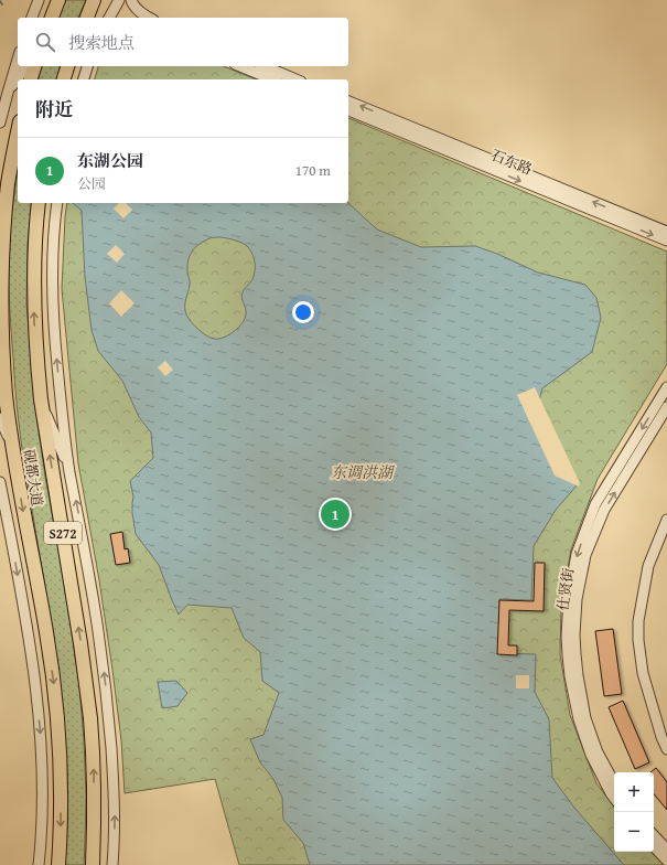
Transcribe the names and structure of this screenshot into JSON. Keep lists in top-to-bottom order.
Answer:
{
  "streets": {
    "main road": ["砚都大道", "S272"],
    "street": ["石东路", "仕贤街"]
  },
  "water": ["东调洪湖"],
  "page": {
    "search": "搜索地点",
    "heading": "附近",
    "list": [
      {
        "mark": "1",
        "name": "东湖公园",
        "note": "公园",
        "value": "170 m"
      }
    ],
    "pins": "1",
    "map_buttons": ["+", "−"]
  }
}
